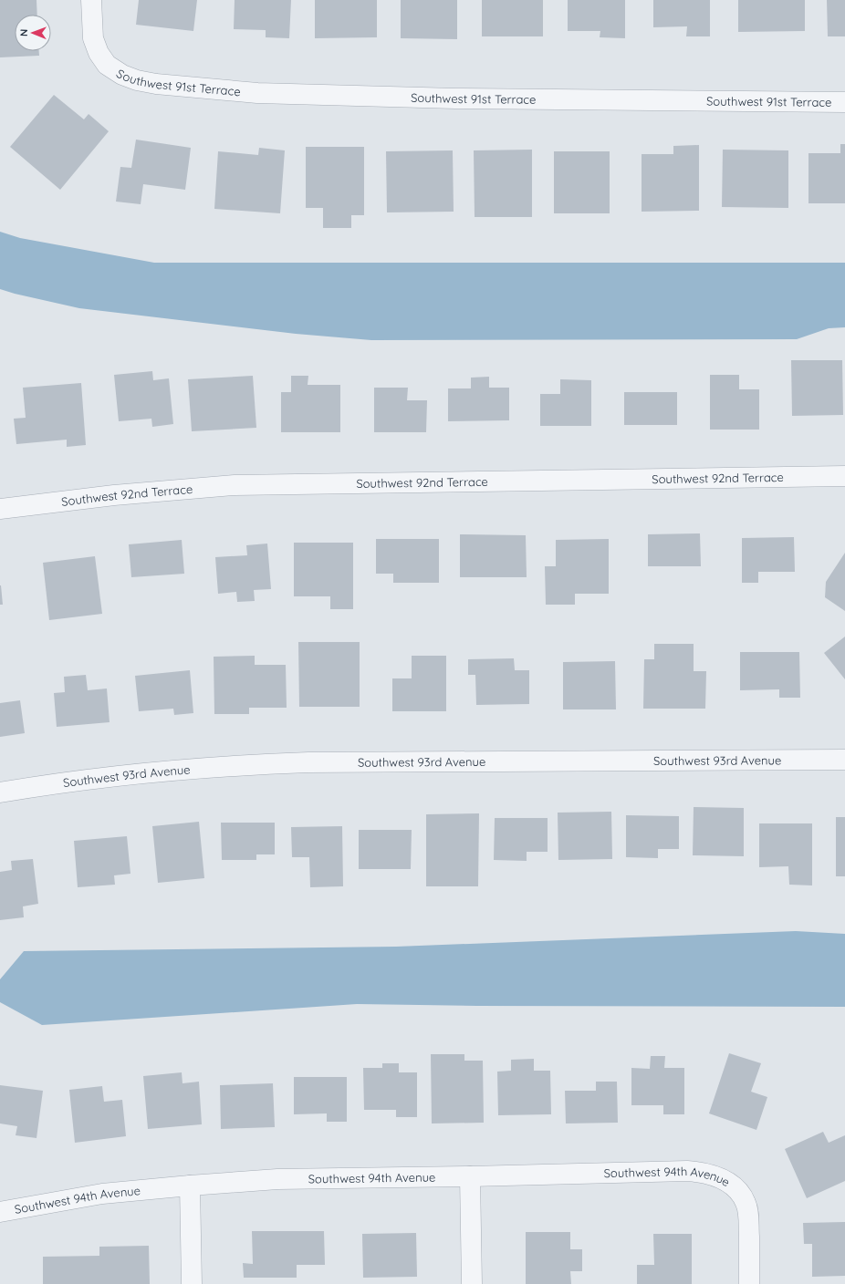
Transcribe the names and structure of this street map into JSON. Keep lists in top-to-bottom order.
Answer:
{
  "streets": {
    "street": [
      "Southwest 91st Terrace",
      "Southwest 92nd Terrace",
      "Southwest 93rd Avenue",
      "Southwest 94th Avenue"
    ]
  },
  "north": "left"
}
